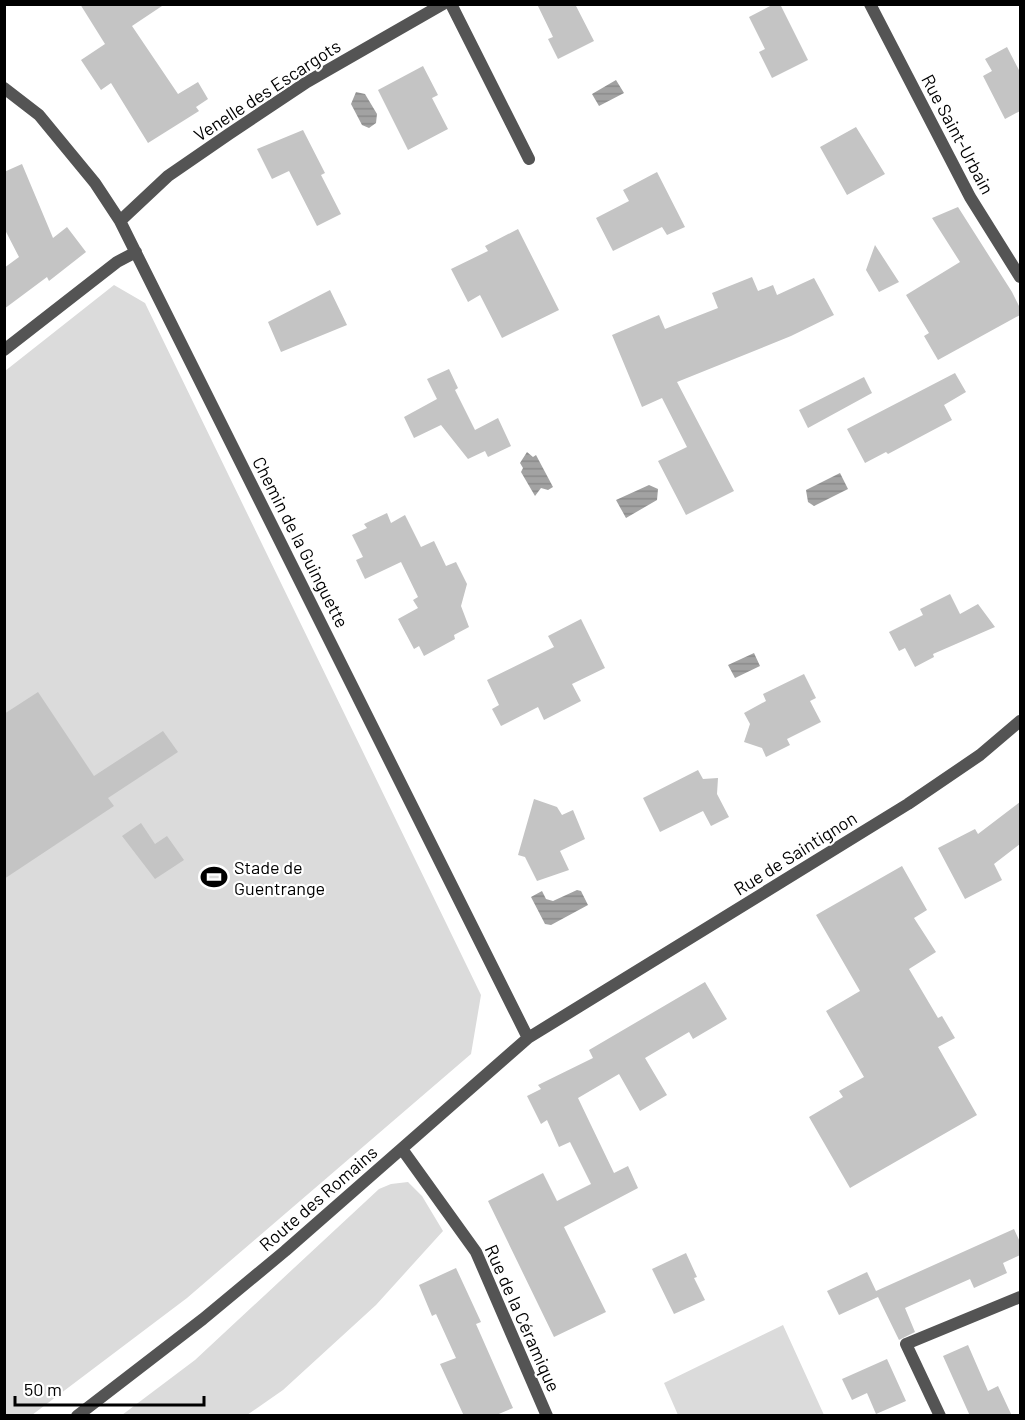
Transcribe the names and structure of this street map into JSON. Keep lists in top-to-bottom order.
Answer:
{
  "streets": {
    "street": [
      "Venelle des Escargots",
      "Rue Saint-Urbain",
      "Chemin de la Guinguette",
      "Rue de Saintignon",
      "Route des Romains",
      "Rue de la Céramique"
    ]
  },
  "crossings": [
    ["Venelle des Escargots", "Chemin de la Guinguette"],
    ["Chemin de la Guinguette", "Route des Romains"],
    ["Rue de Saintignon", "Route des Romains"],
    ["Route des Romains", "Rue de la Céramique"]
  ],
  "places": {
    "sports": ["Stade de Guentrange"]
  },
  "scale_bar": "50 m"
}
